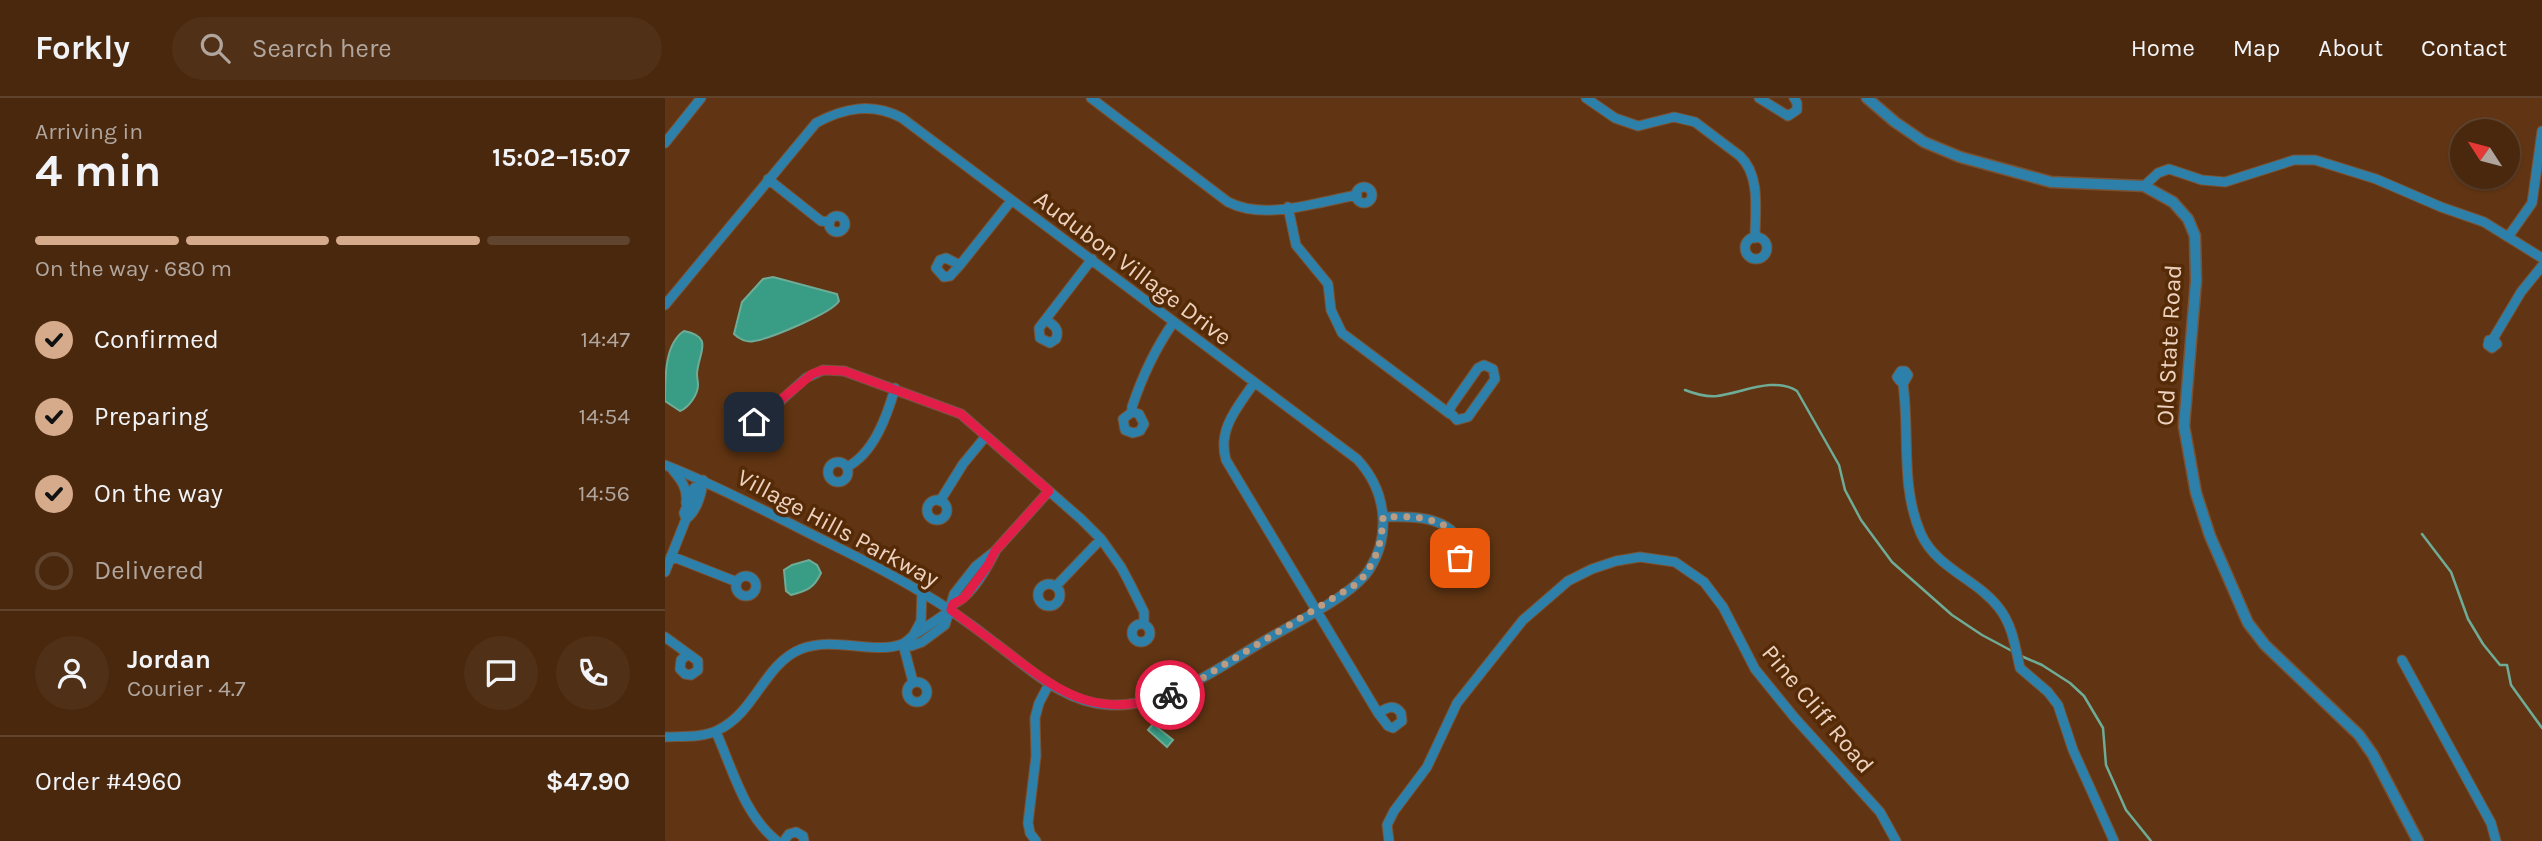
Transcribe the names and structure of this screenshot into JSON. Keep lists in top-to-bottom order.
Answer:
{
  "streets": {
    "street": [
      "Audubon Village Drive",
      "Old State Road",
      "Village Hills Parkway",
      "Pine Cliff Road"
    ]
  },
  "crossings": [
    ["Audubon Village Drive", "Village Hills Parkway"]
  ],
  "north": "top left",
  "page": {
    "header": "Forkly",
    "search": "Search here",
    "nav": [
      "Home",
      "Map",
      "About",
      "Contact"
    ],
    "heading": ["4 min", "Arriving in", "15:02–15:07"],
    "panel": [
      "Jordan",
      "Courier · 4.7",
      "Order #4960",
      "$47.90"
    ],
    "bar": "On the way · 680 m",
    "list": [
      ["Confirmed", "14:47"],
      ["Preparing", "14:54"],
      ["On the way", "14:56"],
      "Delivered"
    ]
  }
}
